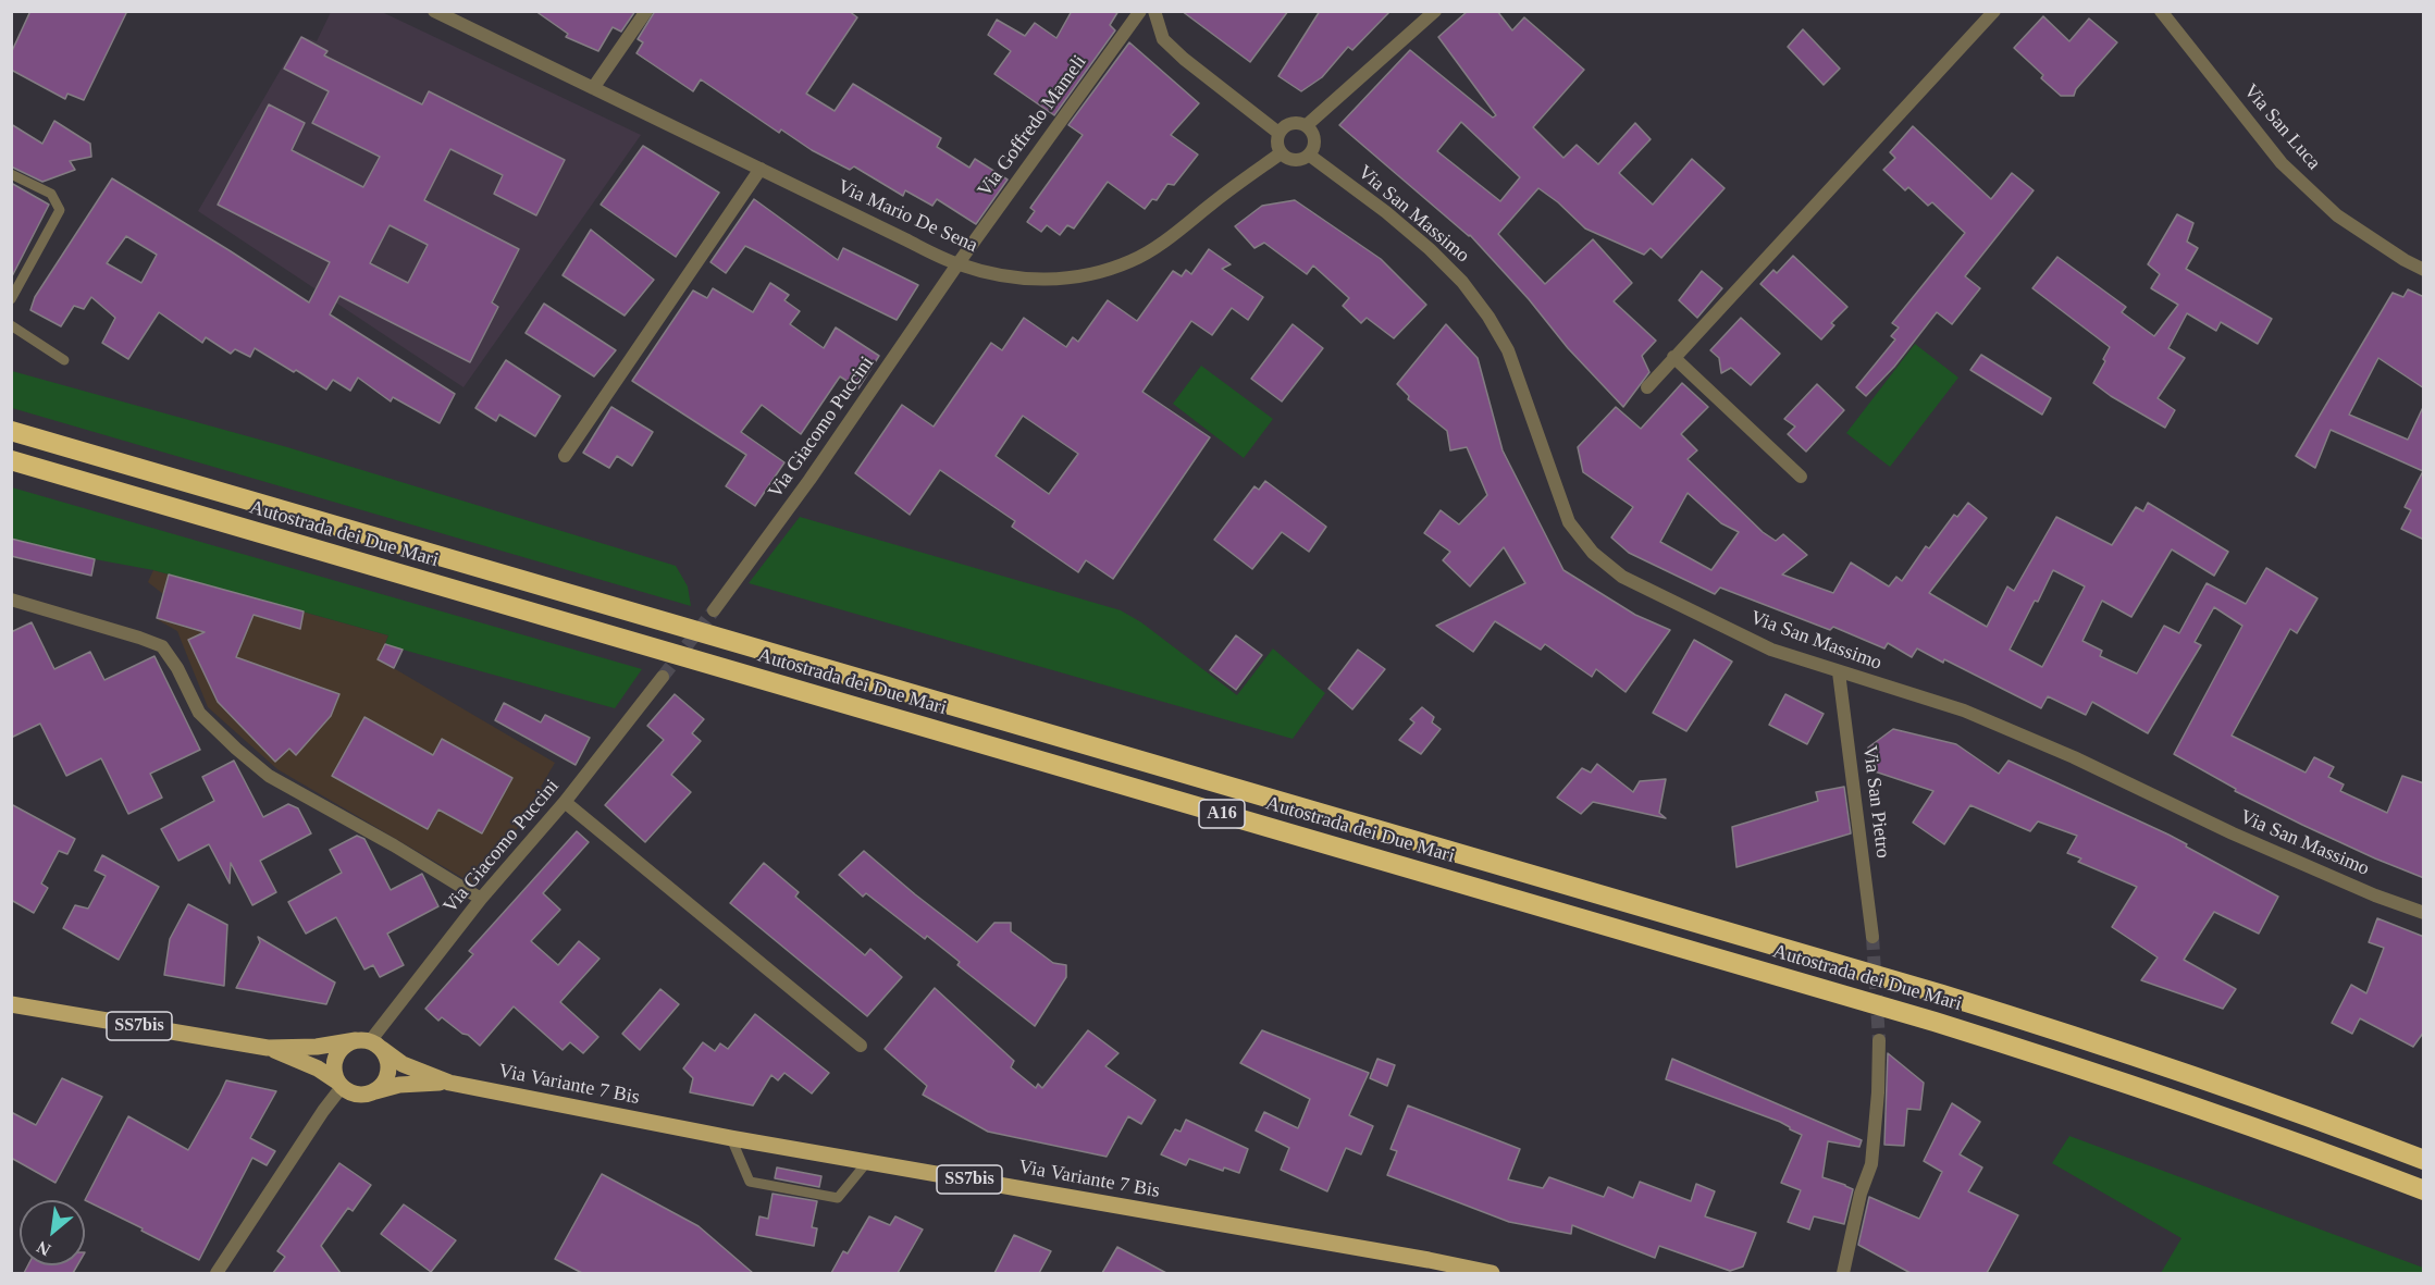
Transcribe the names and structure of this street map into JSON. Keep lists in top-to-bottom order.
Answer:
{
  "streets": {
    "highway": ["Autostrada dei Due Mari", "A16"],
    "main road": ["SS7bis", "Via Variante 7 Bis"],
    "street": [
      "Via Goffredo Mameli",
      "Via San Luca",
      "Via San Massimo",
      "Via Mario De Sena",
      "Via Giacomo Puccini",
      "Via San Pietro"
    ]
  },
  "crossings": [
    ["Via Goffredo Mameli", "Via Mario De Sena"],
    ["Via Goffredo Mameli", "Via Giacomo Puccini"],
    ["Via San Massimo", "Via Mario De Sena"],
    ["Via San Massimo", "Via San Pietro"],
    ["Via Mario De Sena", "Via Giacomo Puccini"],
    ["Via Giacomo Puccini", "SS7bis"],
    ["Via Giacomo Puccini", "Via Variante 7 Bis"],
    ["SS7bis", "Via Variante 7 Bis"]
  ],
  "north": "bottom left"
}
